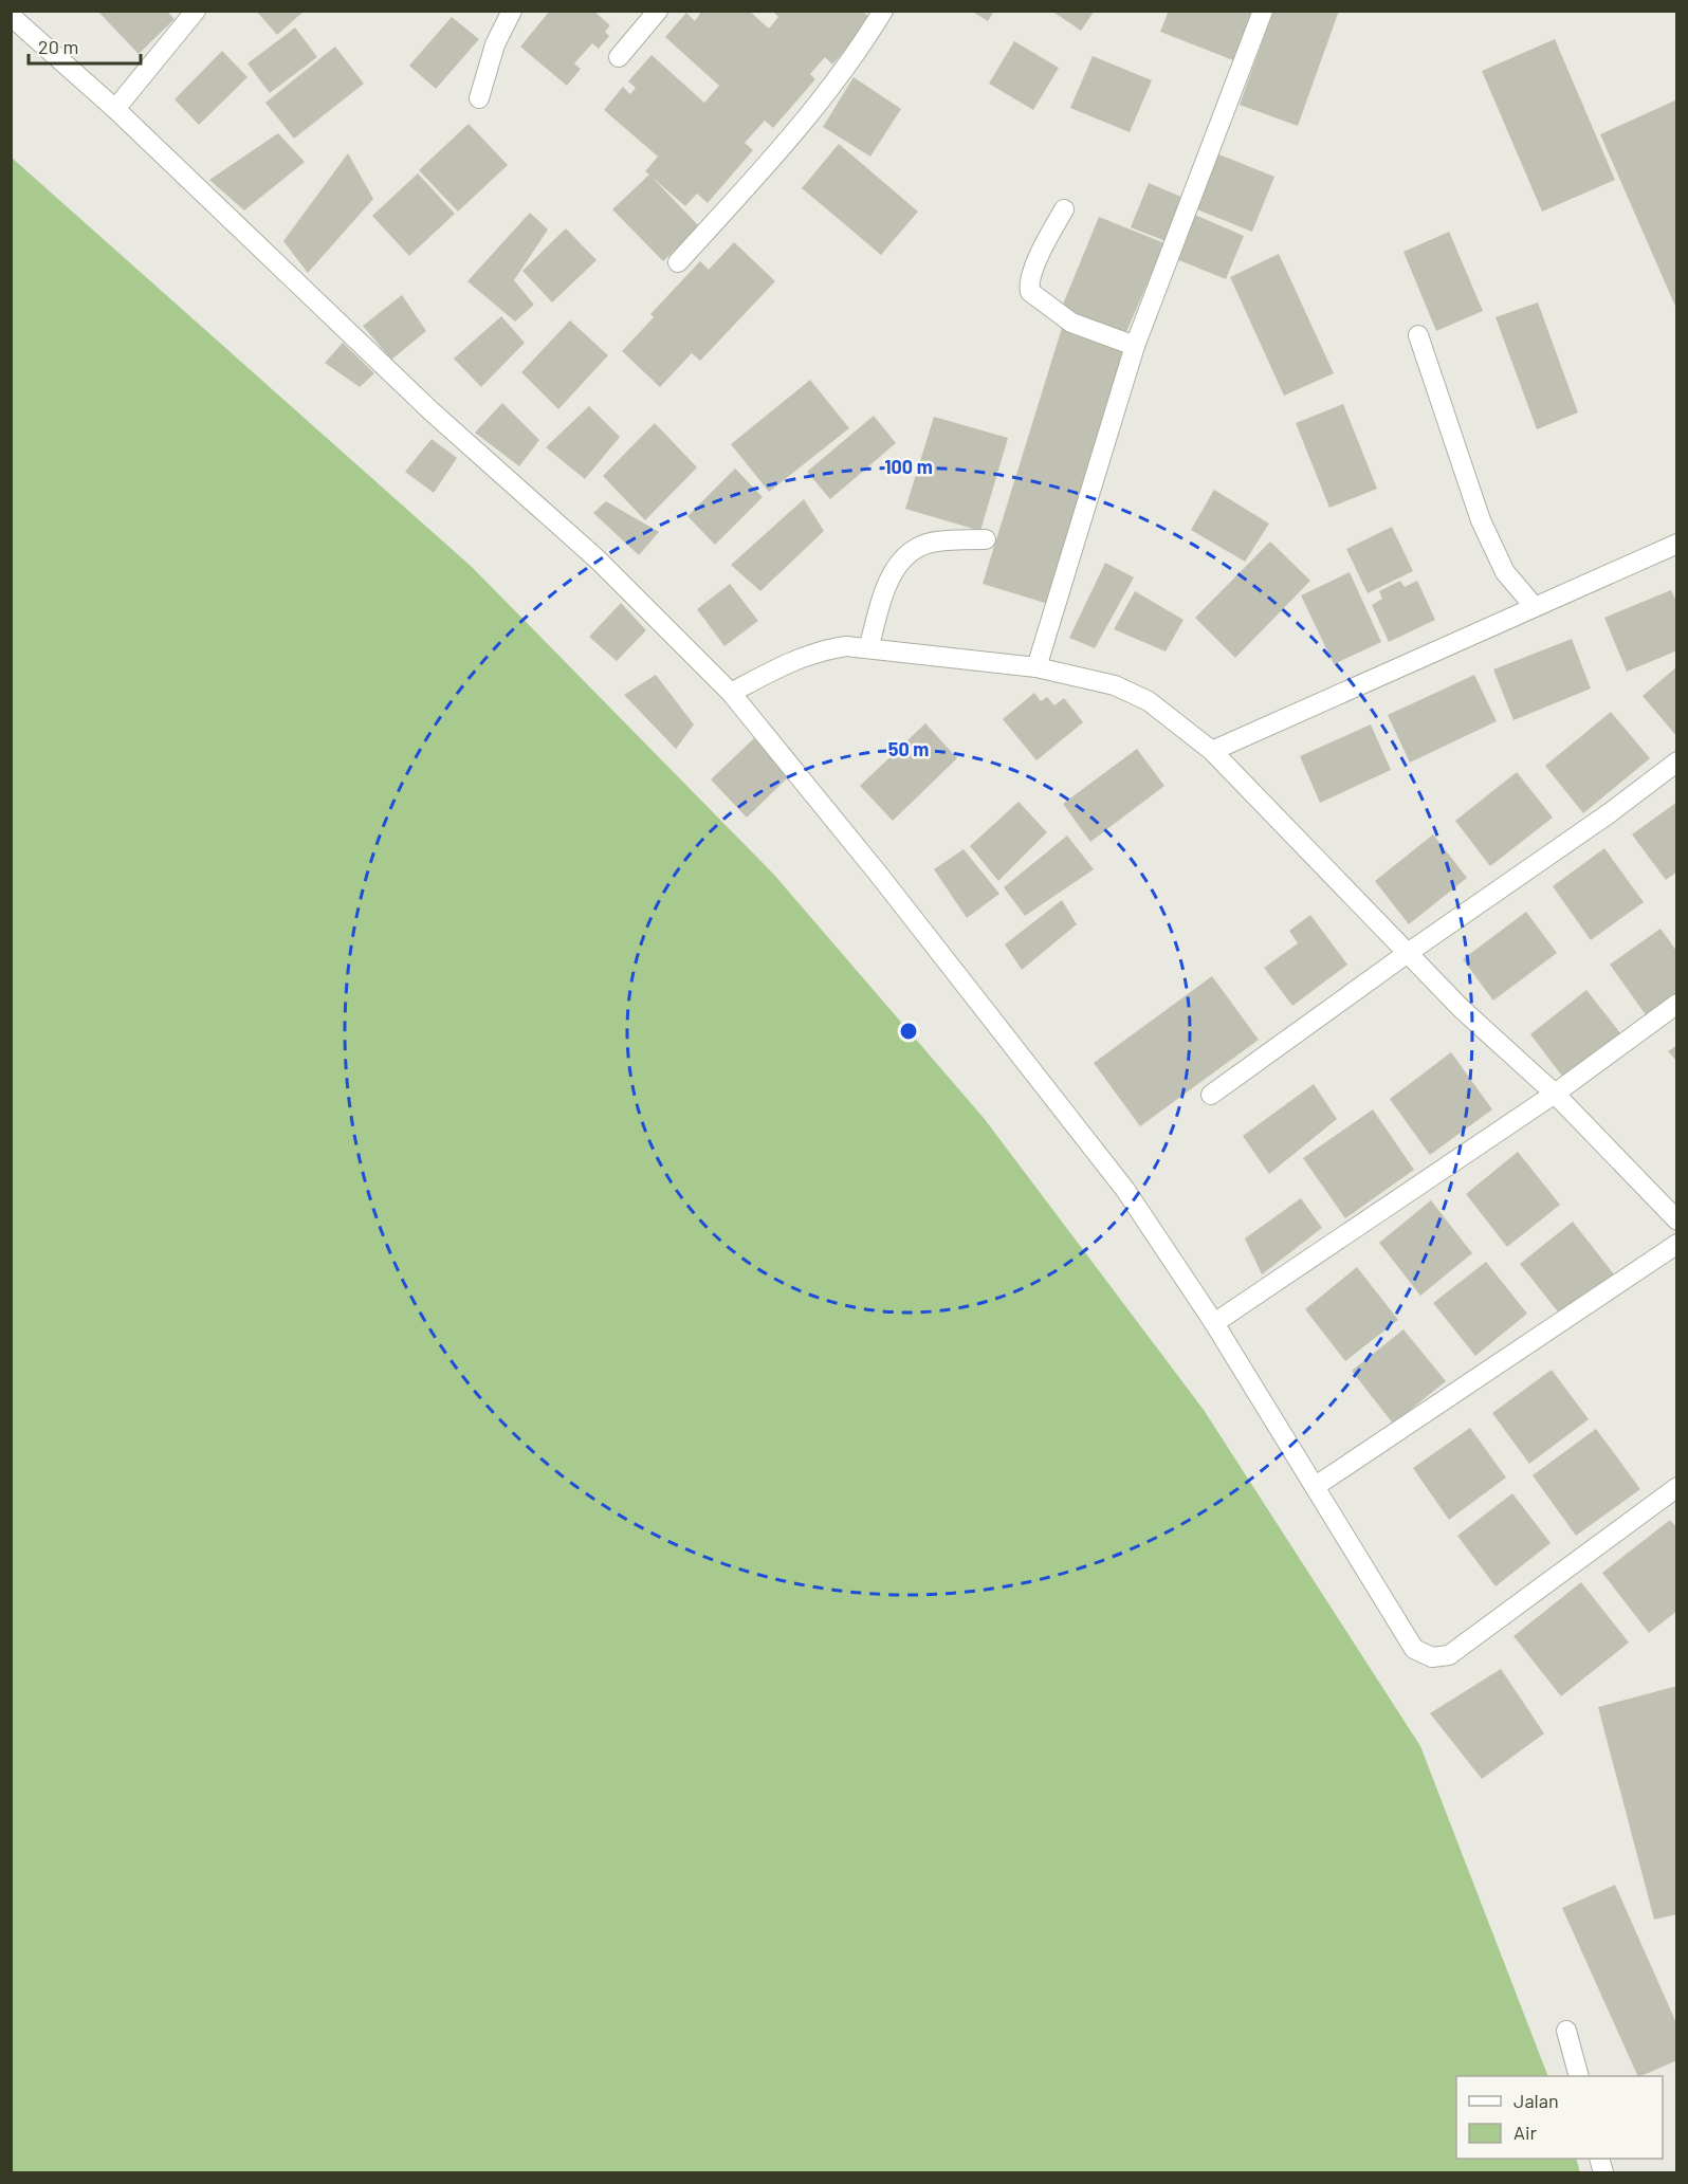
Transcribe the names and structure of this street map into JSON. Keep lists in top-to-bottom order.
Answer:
{
  "legend": ["Jalan", "Air"],
  "scale_bar": "20 m",
  "rings": ["100 m", "50 m"]
}
